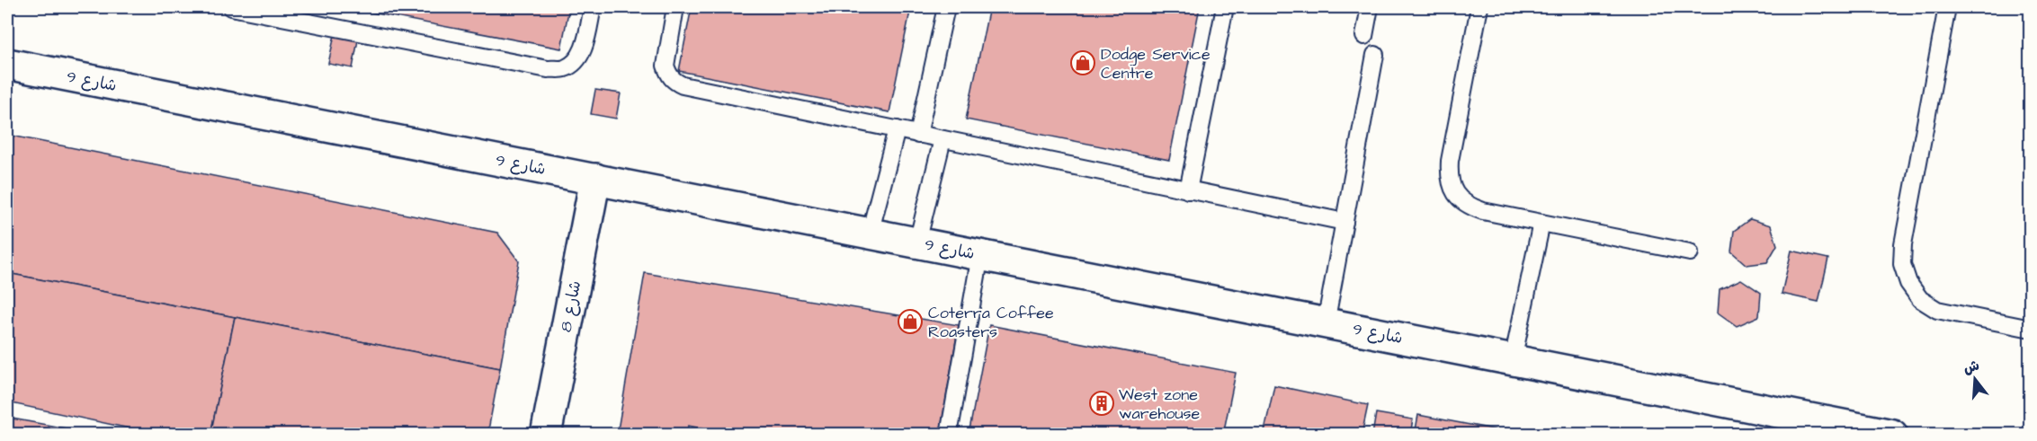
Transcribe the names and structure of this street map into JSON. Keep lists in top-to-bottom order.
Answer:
{
  "streets": {
    "street": ["شارع 9", "شارع 8"]
  },
  "crossings": [
    ["شارع 9", "شارع 8"]
  ],
  "places": {
    "shop": ["Dodge Service Centre", "Coterra Coffee Roasters"],
    "building": ["West zone warehouse"]
  },
  "north": "top"
}
